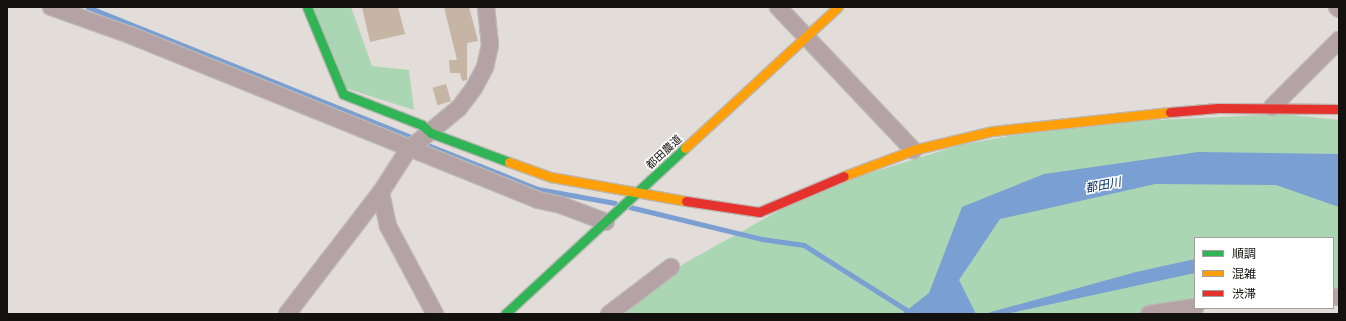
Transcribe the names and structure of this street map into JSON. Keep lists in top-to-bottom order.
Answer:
{
  "streets": {
    "street": ["都田農道"]
  },
  "water": ["都田川"],
  "legend": ["順調", "混雑", "渋滞"]
}
